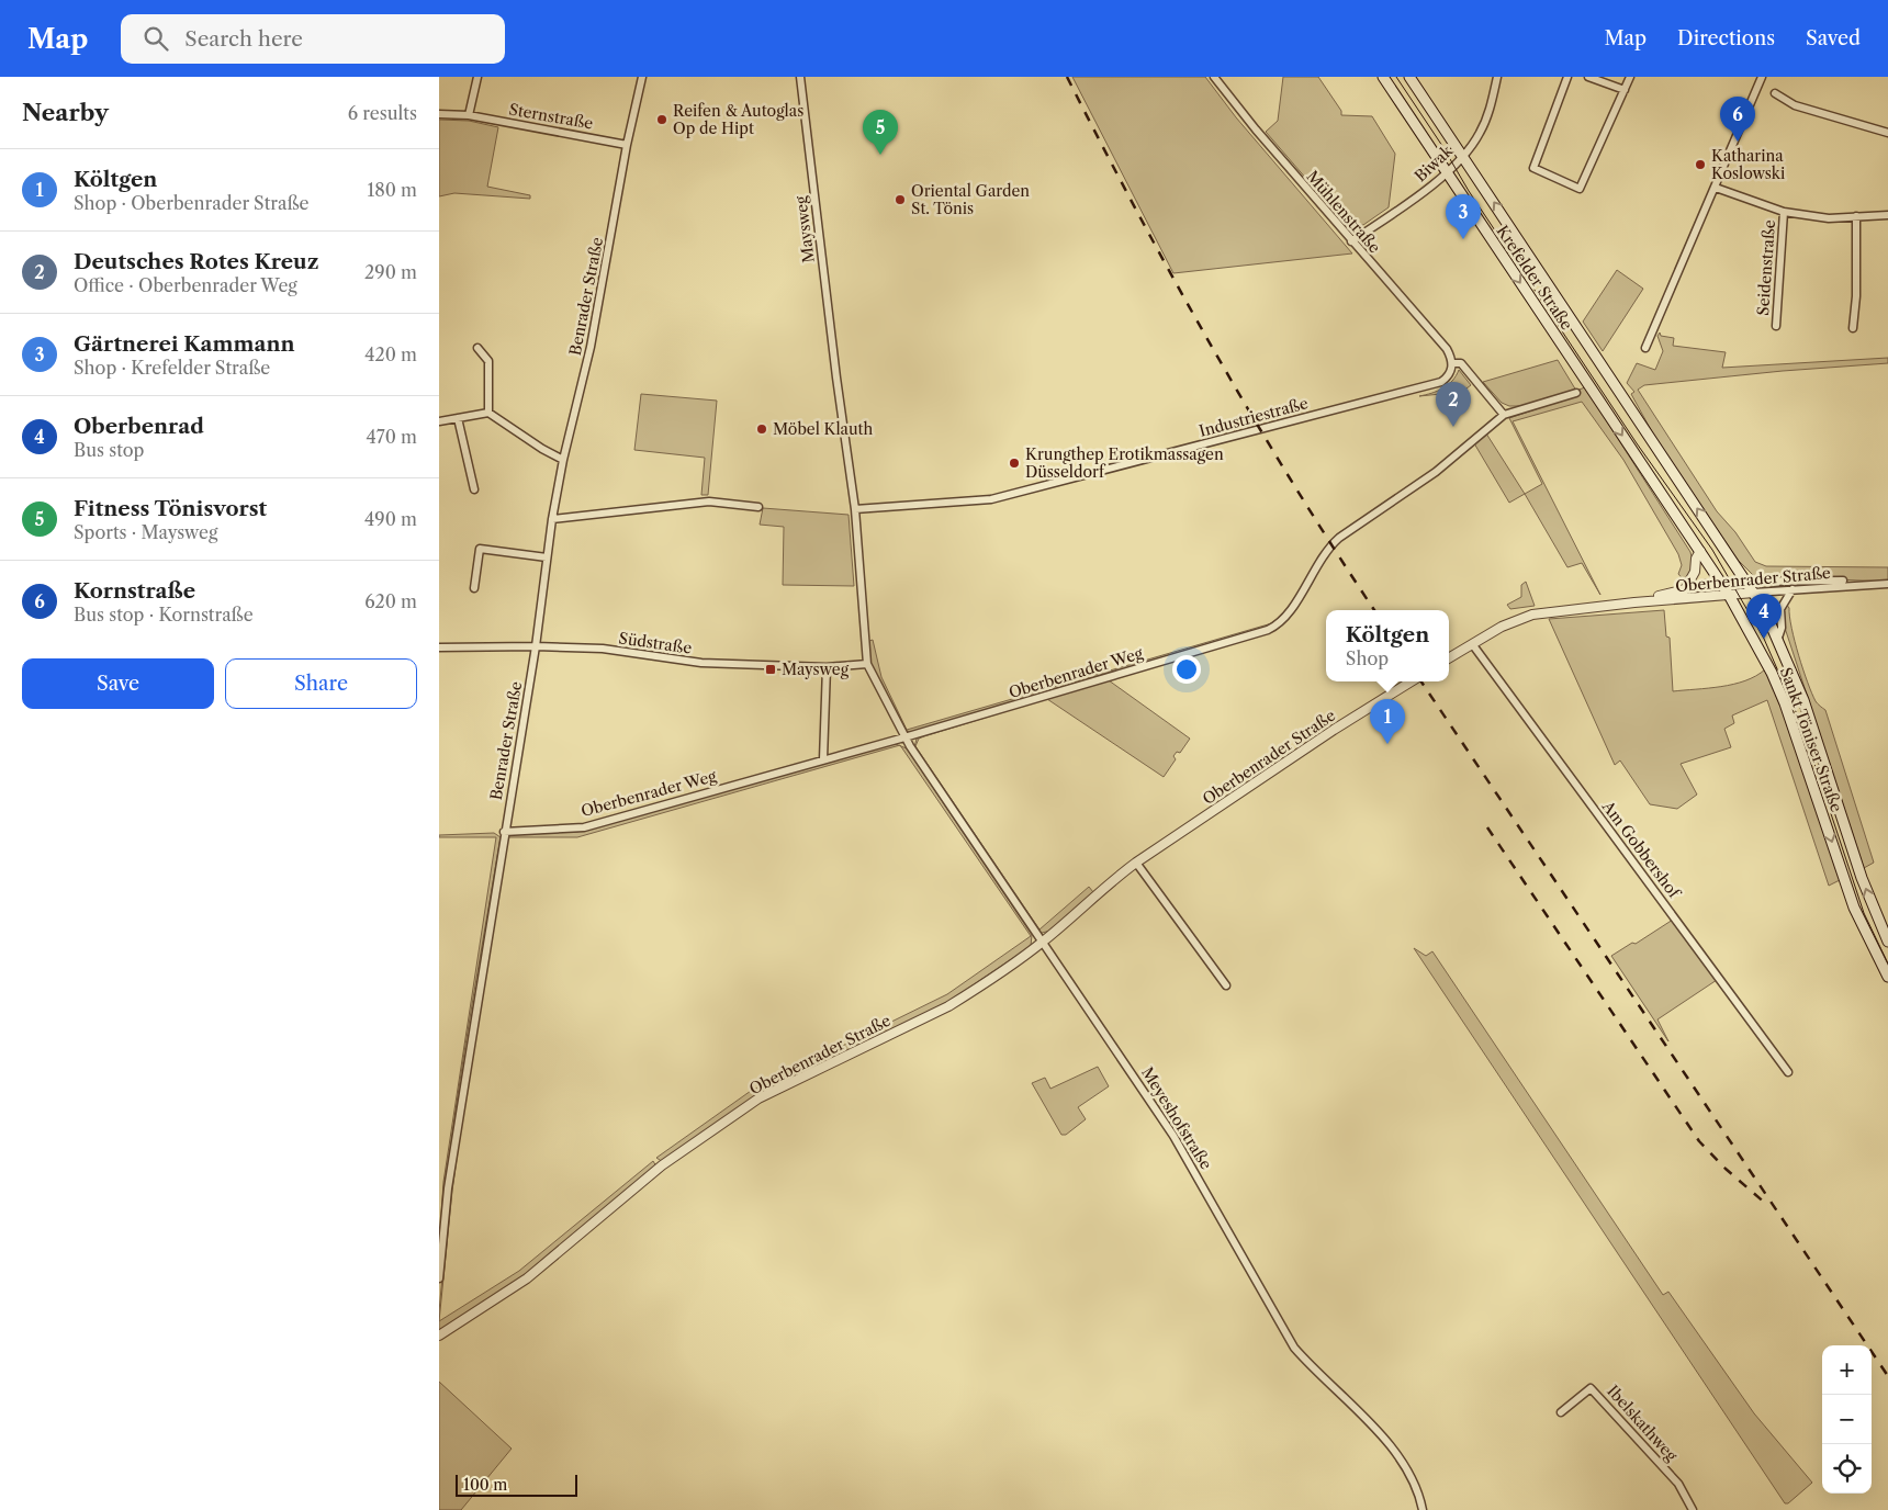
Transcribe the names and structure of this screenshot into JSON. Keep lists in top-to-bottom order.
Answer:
{
  "streets": {
    "main road": ["Krefelder Straße", "Sankt Töniser Straße"],
    "street": [
      "Sternstraße",
      "Biwak",
      "Mühlenstraße",
      "Maysweg",
      "Seidenstraße",
      "Benrader Straße",
      "Industriestraße",
      "Oberbenrader Straße",
      "Südstraße",
      "Oberbenrader Weg",
      "Am Gobbershof",
      "Meyeshofstraße",
      "Ibelskathweg"
    ]
  },
  "crossings": [
    ["Sternstraße", "Benrader Straße"],
    ["Biwak", "Mühlenstraße"],
    ["Biwak", "Krefelder Straße"],
    ["Mühlenstraße", "Industriestraße"],
    ["Maysweg", "Industriestraße"],
    ["Maysweg", "Südstraße"],
    ["Maysweg", "Oberbenrader Weg"],
    ["Maysweg", "Meyeshofstraße"],
    ["Krefelder Straße", "Sankt Töniser Straße"],
    ["Benrader Straße", "Südstraße"],
    ["Benrader Straße", "Oberbenrader Weg"],
    ["Oberbenrader Straße", "Sankt Töniser Straße"],
    ["Oberbenrader Straße", "Am Gobbershof"],
    ["Oberbenrader Straße", "Meyeshofstraße"],
    ["Oberbenrader Weg", "Meyeshofstraße"]
  ],
  "places": {
    "other": [
      "Reifen & Autoglas Op de Hipt",
      "Katharina Koslowski",
      "Oriental Garden St. Tönis",
      "Möbel Klauth",
      "Krungthep Erotikmassagen Düsseldorf"
    ],
    "transit": ["Maysweg"]
  },
  "scale_bar": "100 m",
  "page": {
    "header": "Map",
    "search": "Search here",
    "nav": ["Map", "Directions", "Saved"],
    "heading": ["Nearby", "6 results"],
    "pins": [
      "6",
      "5",
      "3",
      "2",
      "4",
      "1"
    ],
    "list": [
      {
        "mark": "1",
        "name": "Költgen",
        "note": "Shop · Oberbenrader Straße",
        "value": "180 m"
      },
      {
        "mark": "2",
        "name": "Deutsches Rotes Kreuz",
        "note": "Office · Oberbenrader Weg",
        "value": "290 m"
      },
      {
        "mark": "3",
        "name": "Gärtnerei Kammann",
        "note": "Shop · Krefelder Straße",
        "value": "420 m"
      },
      {
        "mark": "4",
        "name": "Oberbenrad",
        "note": "Bus stop",
        "value": "470 m"
      },
      {
        "mark": "5",
        "name": "Fitness Tönisvorst",
        "note": "Sports · Maysweg",
        "value": "490 m"
      },
      {
        "mark": "6",
        "name": "Kornstraße",
        "note": "Bus stop · Kornstraße",
        "value": "620 m"
      }
    ],
    "popup": ["Költgen", "Shop"],
    "buttons": ["Save", "Share"],
    "map_buttons": ["+", "−"],
    "scale": "100 m"
  }
}
